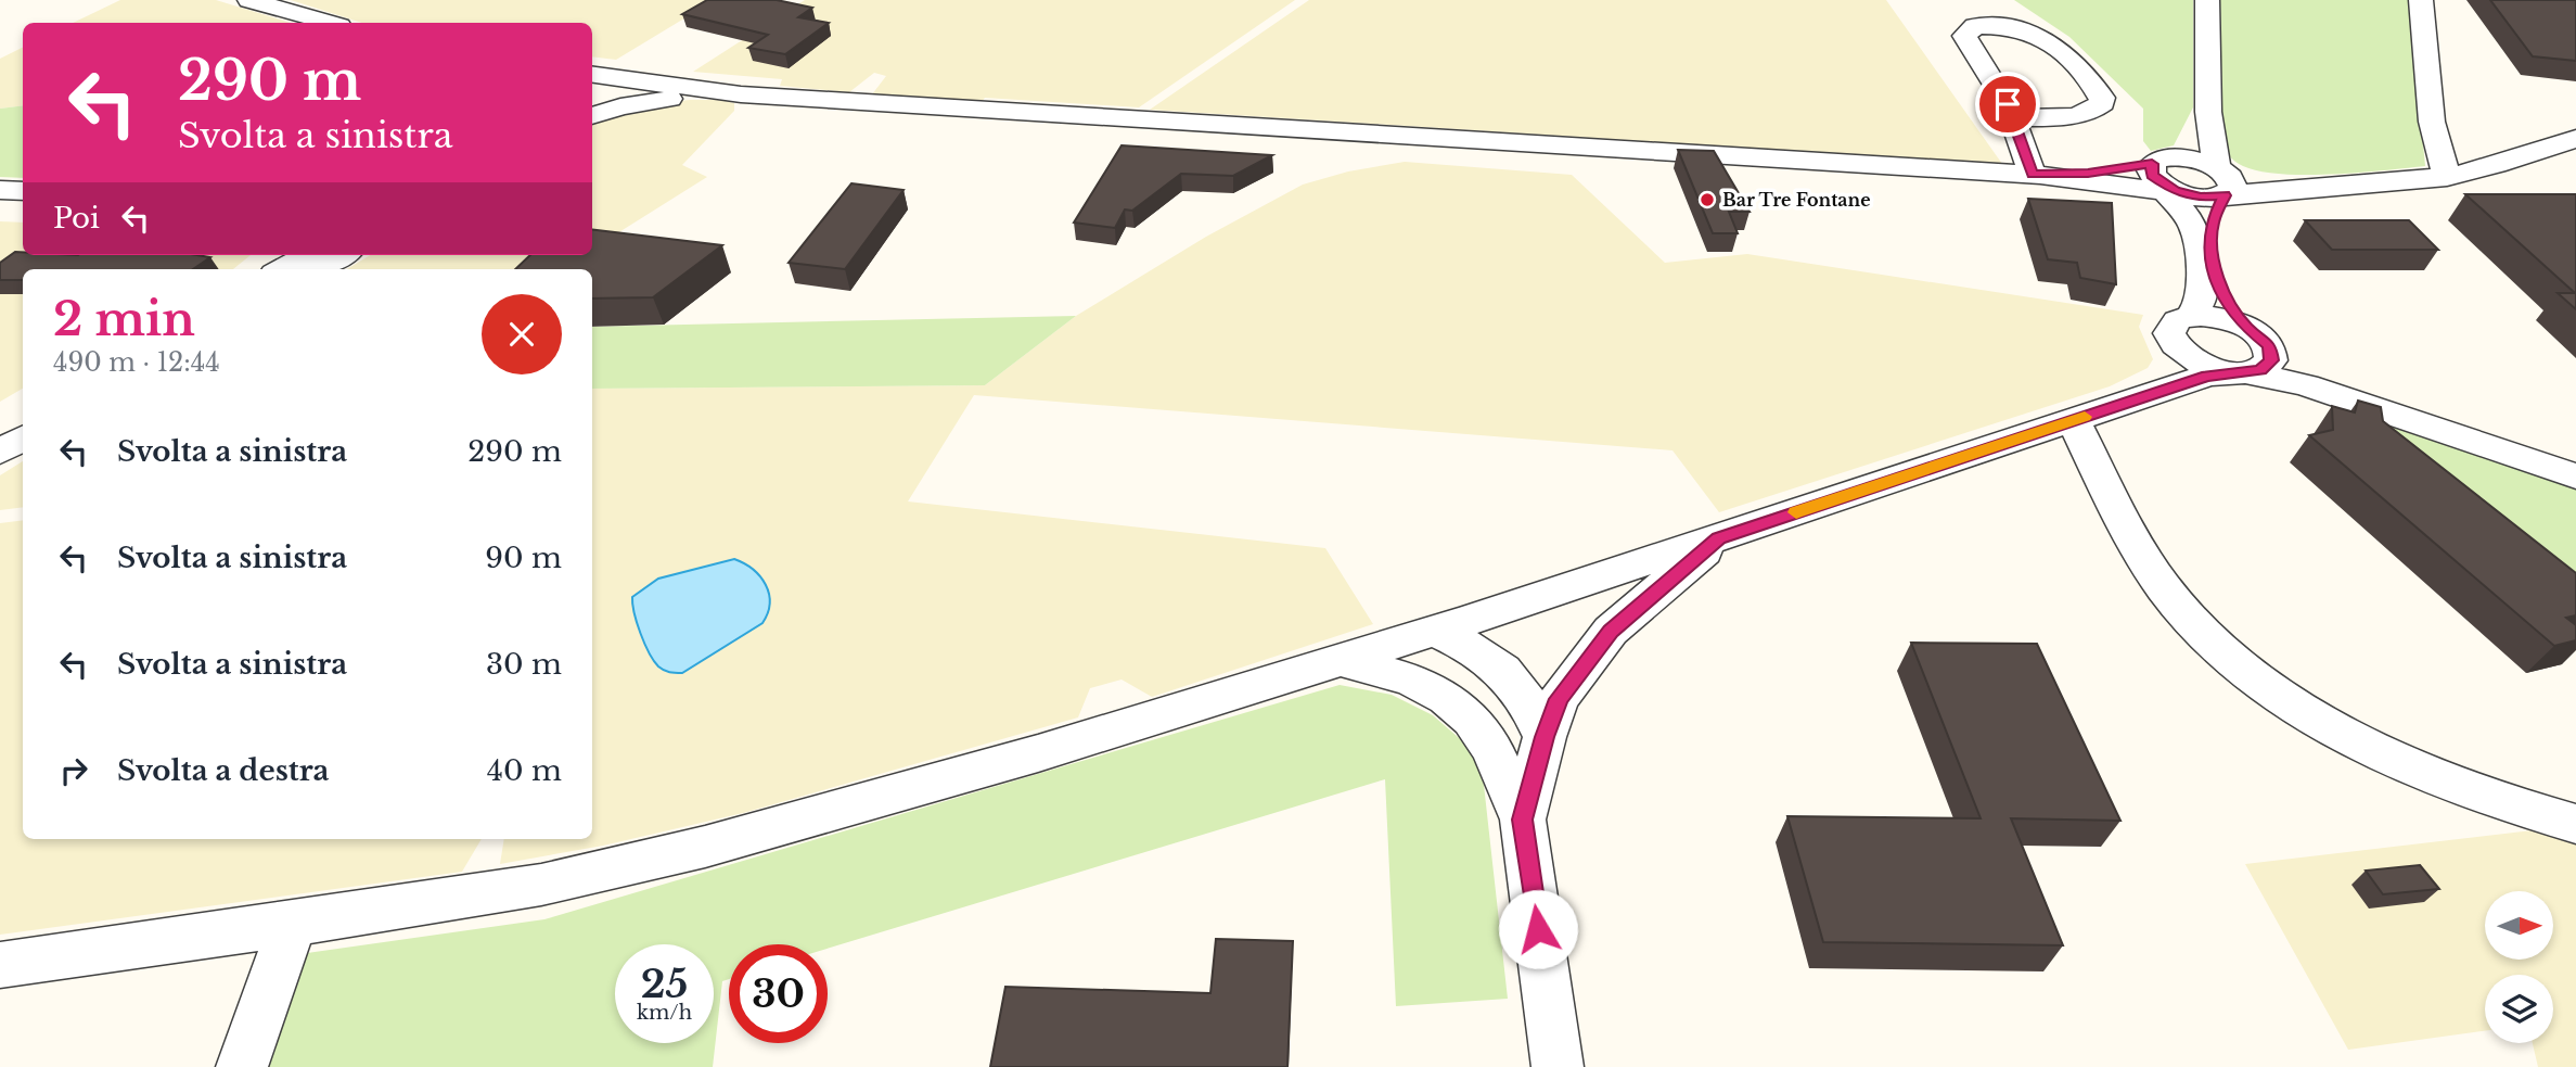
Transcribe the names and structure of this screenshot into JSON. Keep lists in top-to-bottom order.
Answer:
{
  "places": ["Bar Tre Fontane"],
  "north": "right",
  "page": {
    "turn": ["290 m", "Svolta a sinistra"],
    "then": "Poi",
    "heading": ["2 min", "490 m · 12:44"],
    "list": [
      {
        "name": "Svolta a sinistra",
        "value": "290 m"
      },
      {
        "name": "Svolta a sinistra",
        "value": "90 m"
      },
      {
        "name": "Svolta a sinistra",
        "value": "30 m"
      },
      {
        "name": "Svolta a destra",
        "value": "40 m"
      }
    ],
    "speed": "25 km/h",
    "limit": "30"
  }
}
